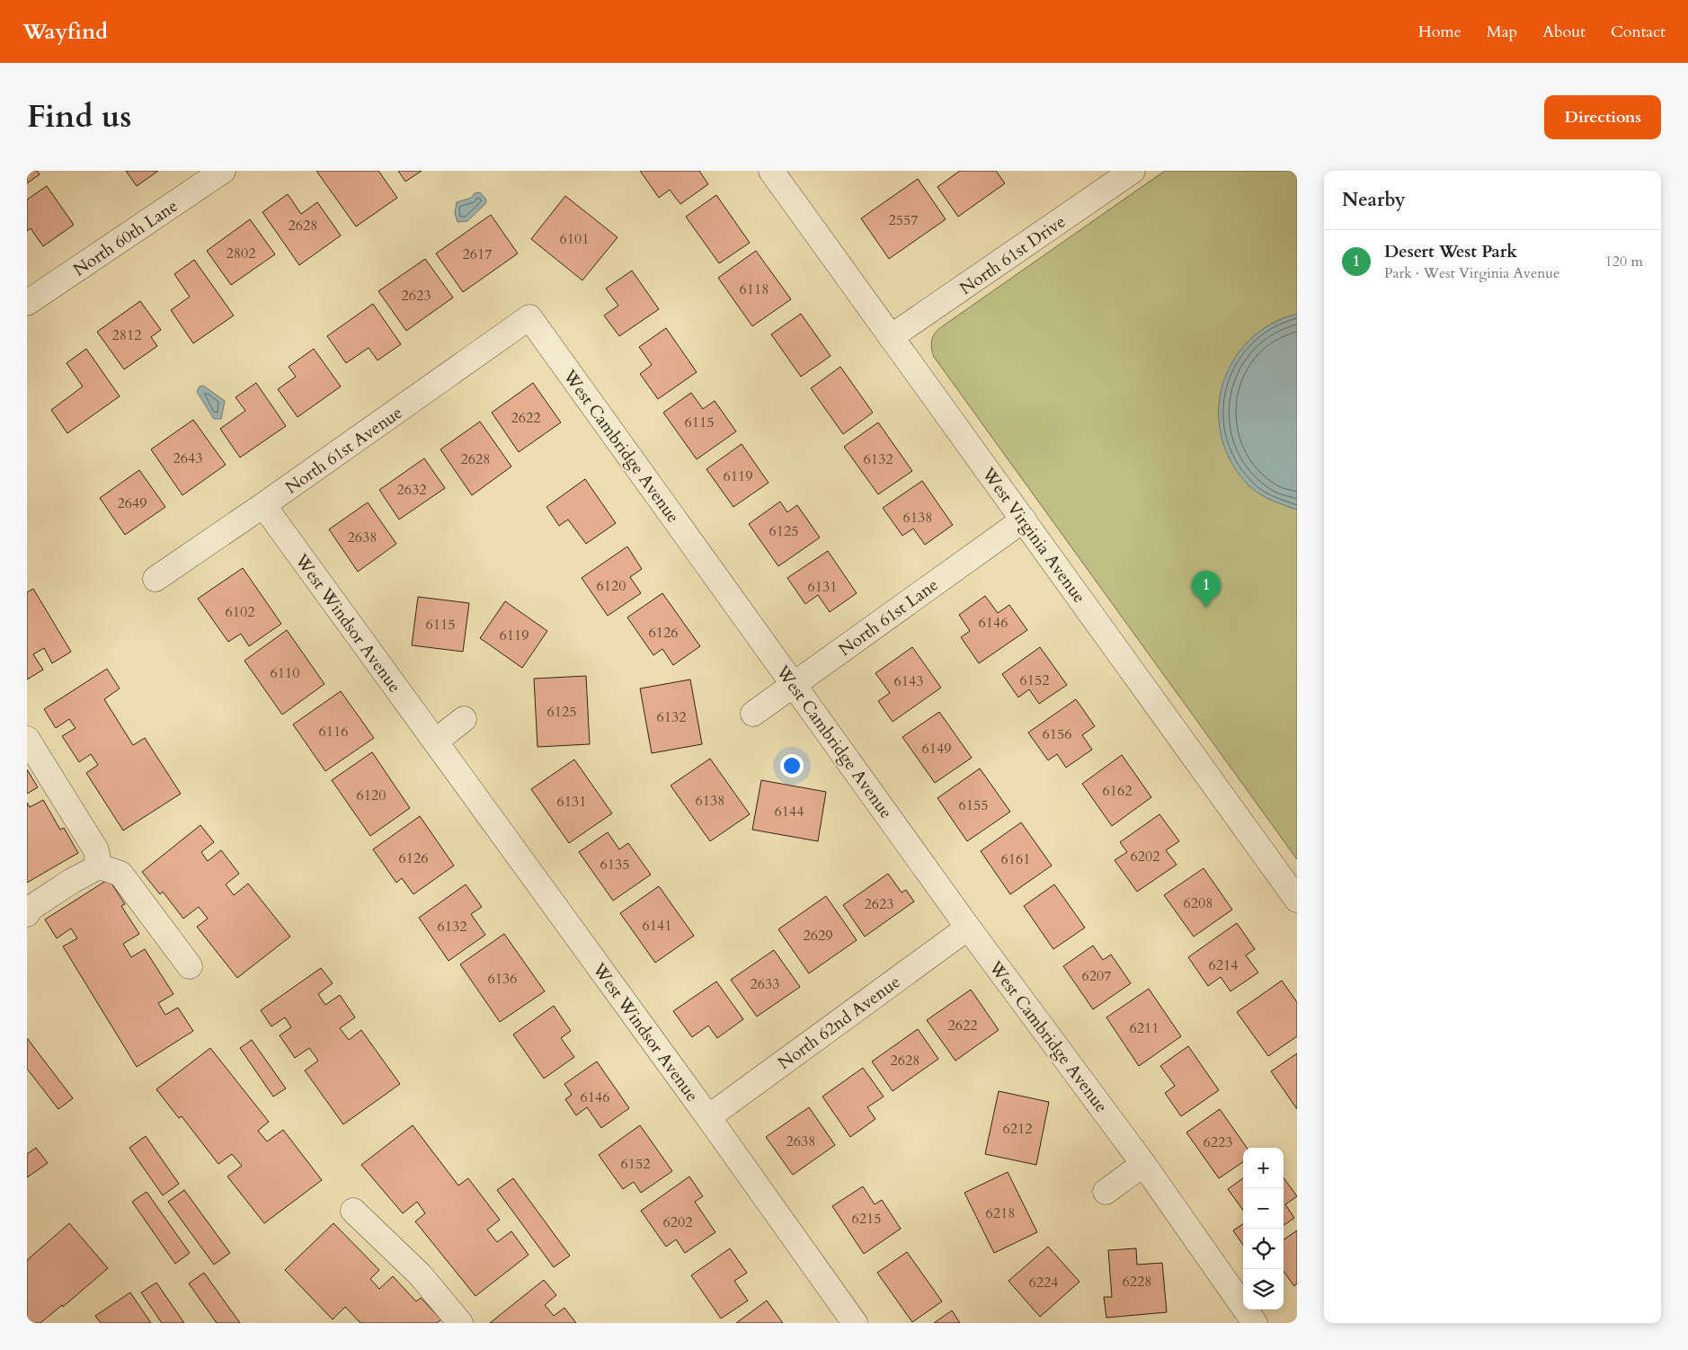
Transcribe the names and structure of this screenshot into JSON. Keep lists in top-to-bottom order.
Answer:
{
  "streets": {
    "street": [
      "North 60th Lane",
      "North 61st Drive",
      "West Cambridge Avenue",
      "North 61st Avenue",
      "West Virginia Avenue",
      "North 61st Lane",
      "West Windsor Avenue",
      "North 62nd Avenue"
    ]
  },
  "crossings": [
    ["North 61st Drive", "West Virginia Avenue"],
    ["West Cambridge Avenue", "North 61st Avenue"],
    ["West Cambridge Avenue", "North 61st Lane"],
    ["West Cambridge Avenue", "North 62nd Avenue"],
    ["North 61st Avenue", "West Windsor Avenue"],
    ["West Virginia Avenue", "North 61st Lane"],
    ["West Windsor Avenue", "North 62nd Avenue"]
  ],
  "house_numbers": [
    "2557",
    "2628",
    "6101",
    "2802",
    "2617",
    "6118",
    "2623",
    "2812",
    "2622",
    "6115",
    "2643",
    "2628",
    "6132",
    "6119",
    "2632",
    "2649",
    "6138",
    "6125",
    "2638",
    "6120",
    "6131",
    "6102",
    "6146",
    "6115",
    "6126",
    "6119",
    "6110",
    "6152",
    "6143",
    "6125",
    "6132",
    "6116",
    "6156",
    "6149",
    "6162",
    "6120",
    "6138",
    "6131",
    "6155",
    "6144",
    "6202",
    "6126",
    "6161",
    "6135",
    "6208",
    "2623",
    "6141",
    "6132",
    "2629",
    "6214",
    "6207",
    "6136",
    "2633",
    "2622",
    "6211",
    "2628",
    "6146",
    "6212",
    "2638",
    "6223",
    "6152",
    "6218",
    "6215",
    "6202",
    "6228",
    "6224"
  ],
  "page": {
    "header": "Wayfind",
    "nav": [
      "Home",
      "Map",
      "About",
      "Contact"
    ],
    "title": "Find us",
    "buttons": "Directions",
    "heading": "Nearby",
    "list": [
      {
        "mark": "1",
        "name": "Desert West Park",
        "note": "Park · West Virginia Avenue",
        "value": "120 m"
      }
    ],
    "pins": "1",
    "map_buttons": ["+", "−"]
  }
}
